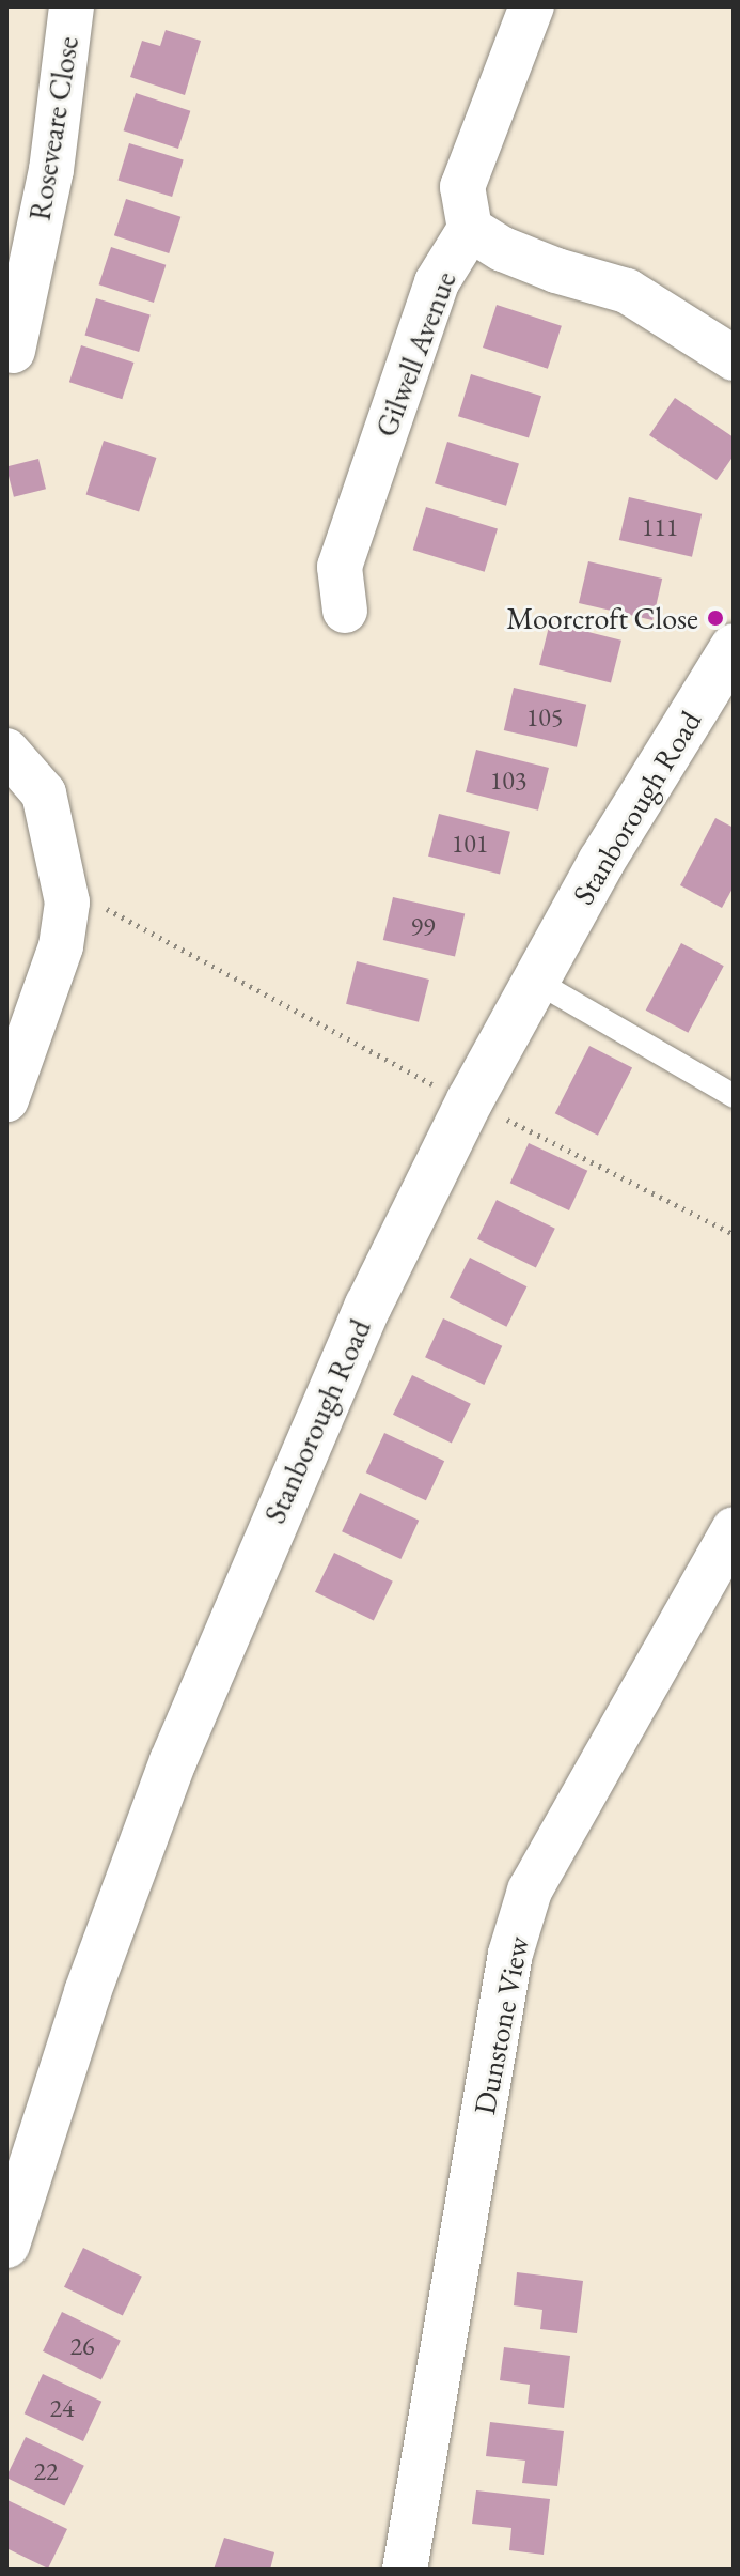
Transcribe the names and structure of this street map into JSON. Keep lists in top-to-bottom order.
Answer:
{
  "streets": {
    "street": [
      "Roseveare Close",
      "Gilwell Avenue",
      "Stanborough Road",
      "Dunstone View"
    ]
  },
  "places": ["Moorcroft Close"],
  "house_numbers": [
    "111",
    "105",
    "103",
    "101",
    "99",
    "26",
    "24",
    "22"
  ]
}
